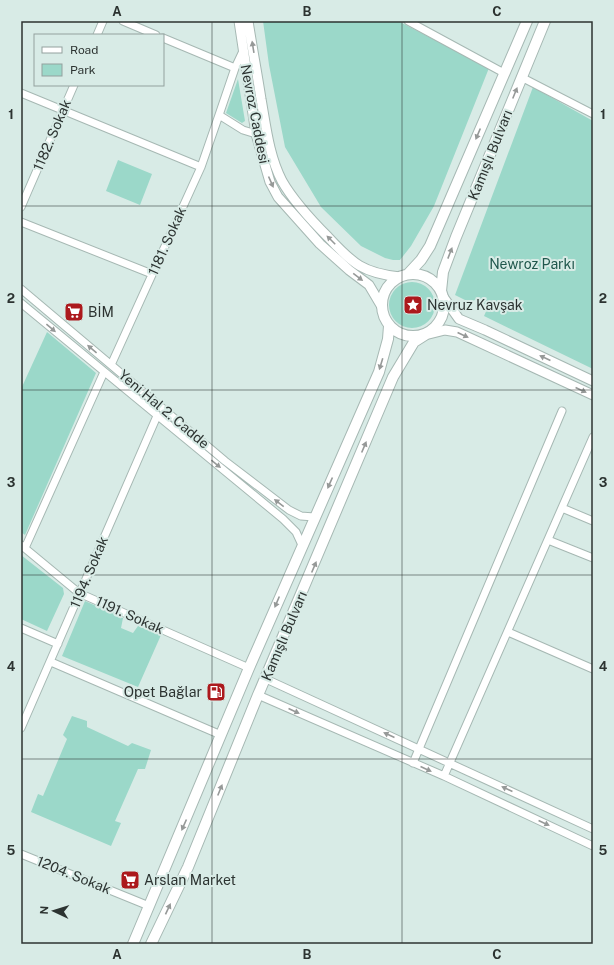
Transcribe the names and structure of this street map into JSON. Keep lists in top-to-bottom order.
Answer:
{
  "streets": {
    "highway": ["Kamışlı Bulvarı"],
    "main road": ["Nevroz Caddesi"],
    "street": [
      "1182. Sokak",
      "1181. Sokak",
      "Yeni Hal 2. Cadde",
      "1194. Sokak",
      "1191. Sokak",
      "1204. Sokak"
    ]
  },
  "crossings": [
    ["Nevroz Caddesi", "Kamışlı Bulvarı"],
    ["Nevroz Caddesi", "1181. Sokak"],
    ["Kamışlı Bulvarı", "Yeni Hal 2. Cadde"],
    ["Kamışlı Bulvarı", "1191. Sokak"],
    ["Kamışlı Bulvarı", "1204. Sokak"],
    ["1181. Sokak", "Yeni Hal 2. Cadde"],
    ["1194. Sokak", "1191. Sokak"]
  ],
  "parks": ["Newroz Parkı"],
  "places": {
    "place": ["Nevruz Kavşak"],
    "supermarket": ["BİM", "Arslan Market"],
    "fuel station": ["Opet Bağlar"]
  },
  "legend": ["Road", "Park"],
  "north": "left",
  "grid": {
    "columns": ["A", "B", "C"],
    "rows": [
      "1",
      "2",
      "3",
      "4",
      "5"
    ]
  }
}
